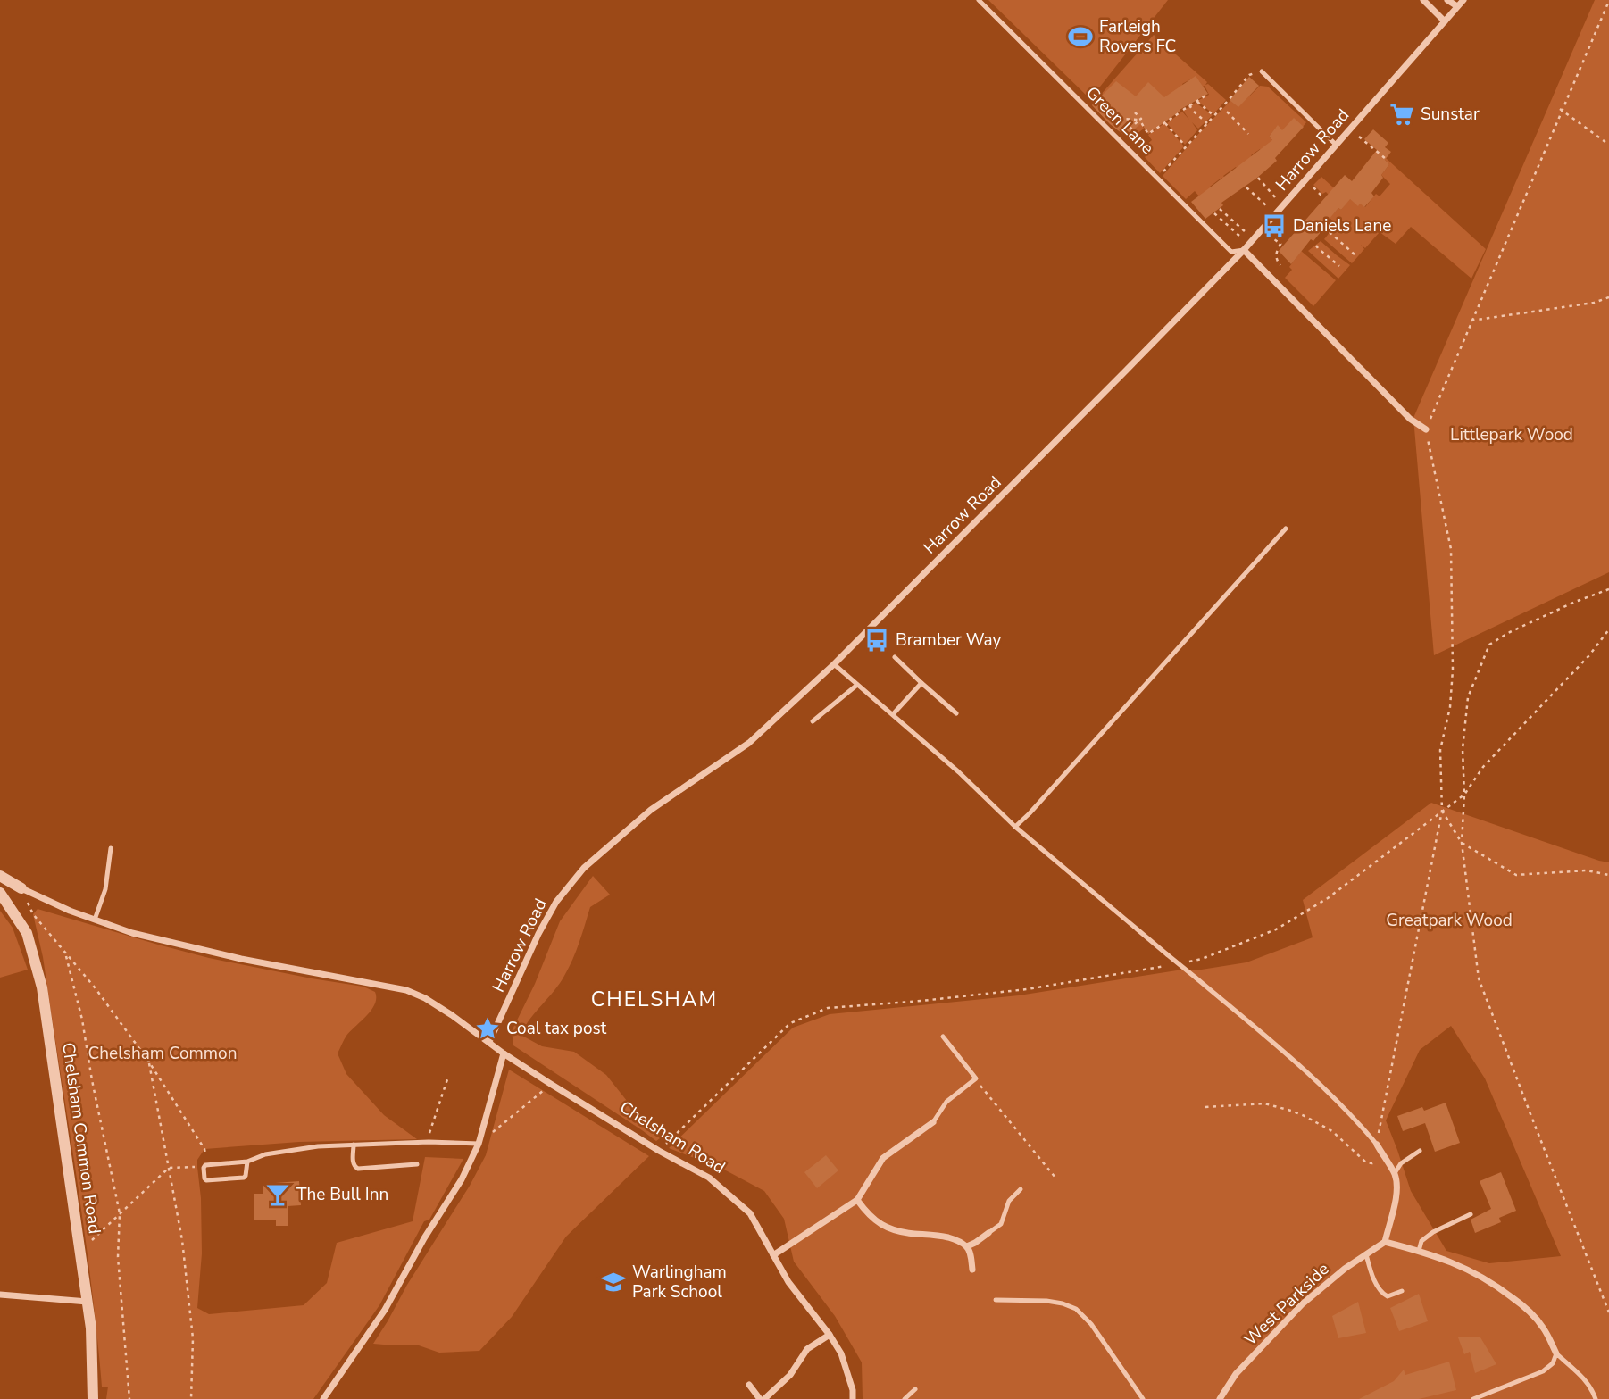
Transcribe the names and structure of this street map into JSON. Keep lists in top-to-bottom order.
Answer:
{
  "streets": {
    "street": [
      "Harrow Road",
      "Chelsham Road",
      "Chelsham Common Road",
      "West Parkside"
    ],
    "lane": ["Green Lane"]
  },
  "crossings": [
    ["Green Lane", "Harrow Road"]
  ],
  "districts": ["CHELSHAM"],
  "parks": ["Littlepark Wood", "Greatpark Wood", "Chelsham Common"],
  "places": {
    "sports": ["Farleigh Rovers FC"],
    "supermarket": ["Sunstar"],
    "bus stop": ["Daniels Lane", "Bramber Way"],
    "place": ["Coal tax post"],
    "bar": ["The Bull Inn"],
    "school or university": ["Warlingham Park School"]
  }
}
